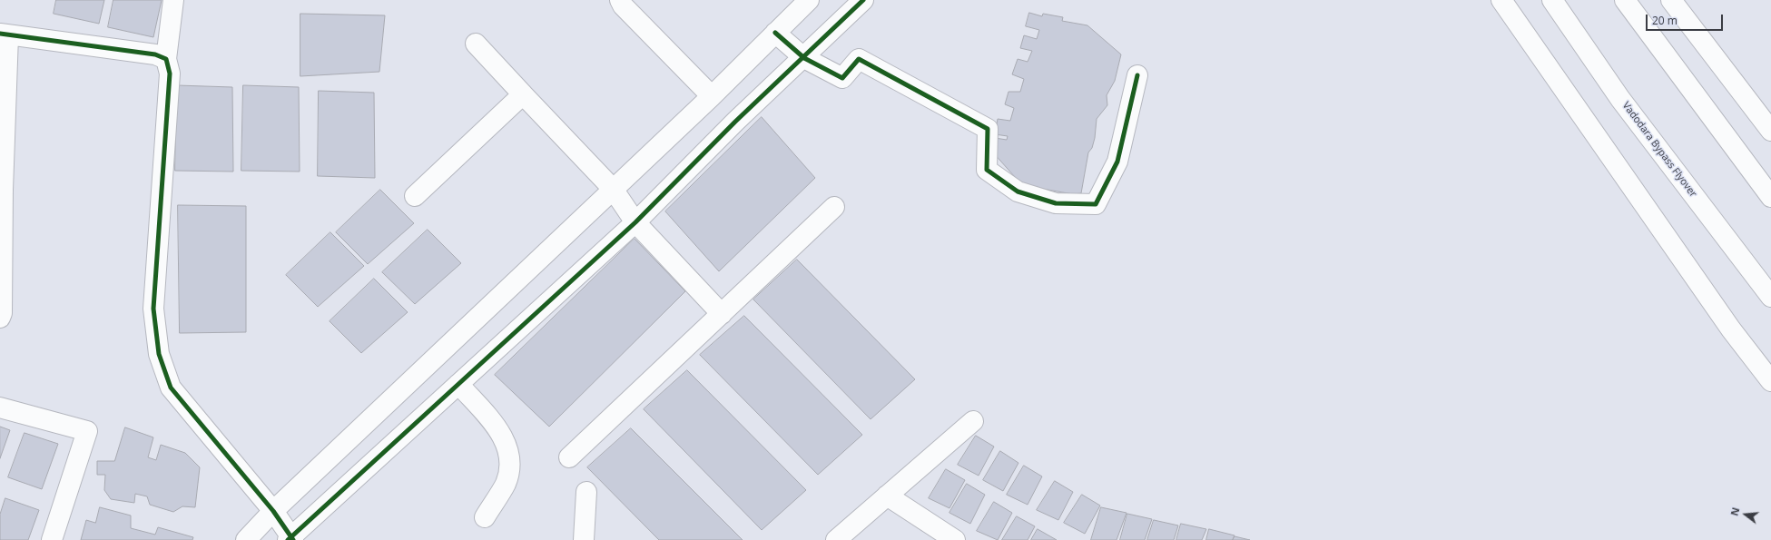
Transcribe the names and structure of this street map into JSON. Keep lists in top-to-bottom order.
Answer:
{
  "streets": {
    "main road": ["Vadodara Bypass Flyover"]
  },
  "scale_bar": "20 m",
  "north": "left"
}
